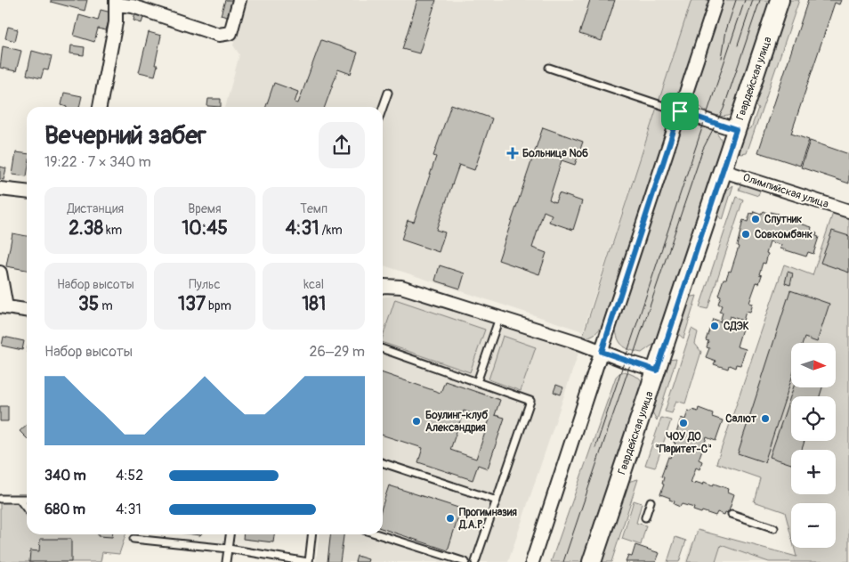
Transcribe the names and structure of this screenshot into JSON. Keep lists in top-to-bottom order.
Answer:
{
  "streets": {
    "street": ["Гвардейская улица", "Олимпийская улица"]
  },
  "crossings": [
    ["Гвардейская улица", "Олимпийская улица"]
  ],
  "places": {
    "health": ["Больница №6"],
    "other": [
      "Спутник",
      "Совкомбанк",
      "СДЭК",
      "Салют",
      "Боулинг-клуб Александрия",
      "ЧОУ ДО \"Паритет-С\"",
      "Прогимназия Д.А.Р."
    ]
  },
  "north": "right",
  "page": {
    "heading": ["Вечерний забег", "19:22 · 7 × 340 m"],
    "stats": [
      ["Дистанция", "2.38 km"],
      ["Время", "10:45"],
      ["Темп", "4:31 /km"],
      ["Набор высоты", "35 m"],
      ["Пульс", "137 bpm"],
      ["kcal", "181"]
    ],
    "chart": ["Набор высоты", "26–29 m"],
    "map_buttons": ["+", "−"],
    "list": [
      {
        "name": "340 m",
        "note": "4:52"
      },
      {
        "name": "680 m",
        "note": "4:31"
      }
    ]
  }
}
